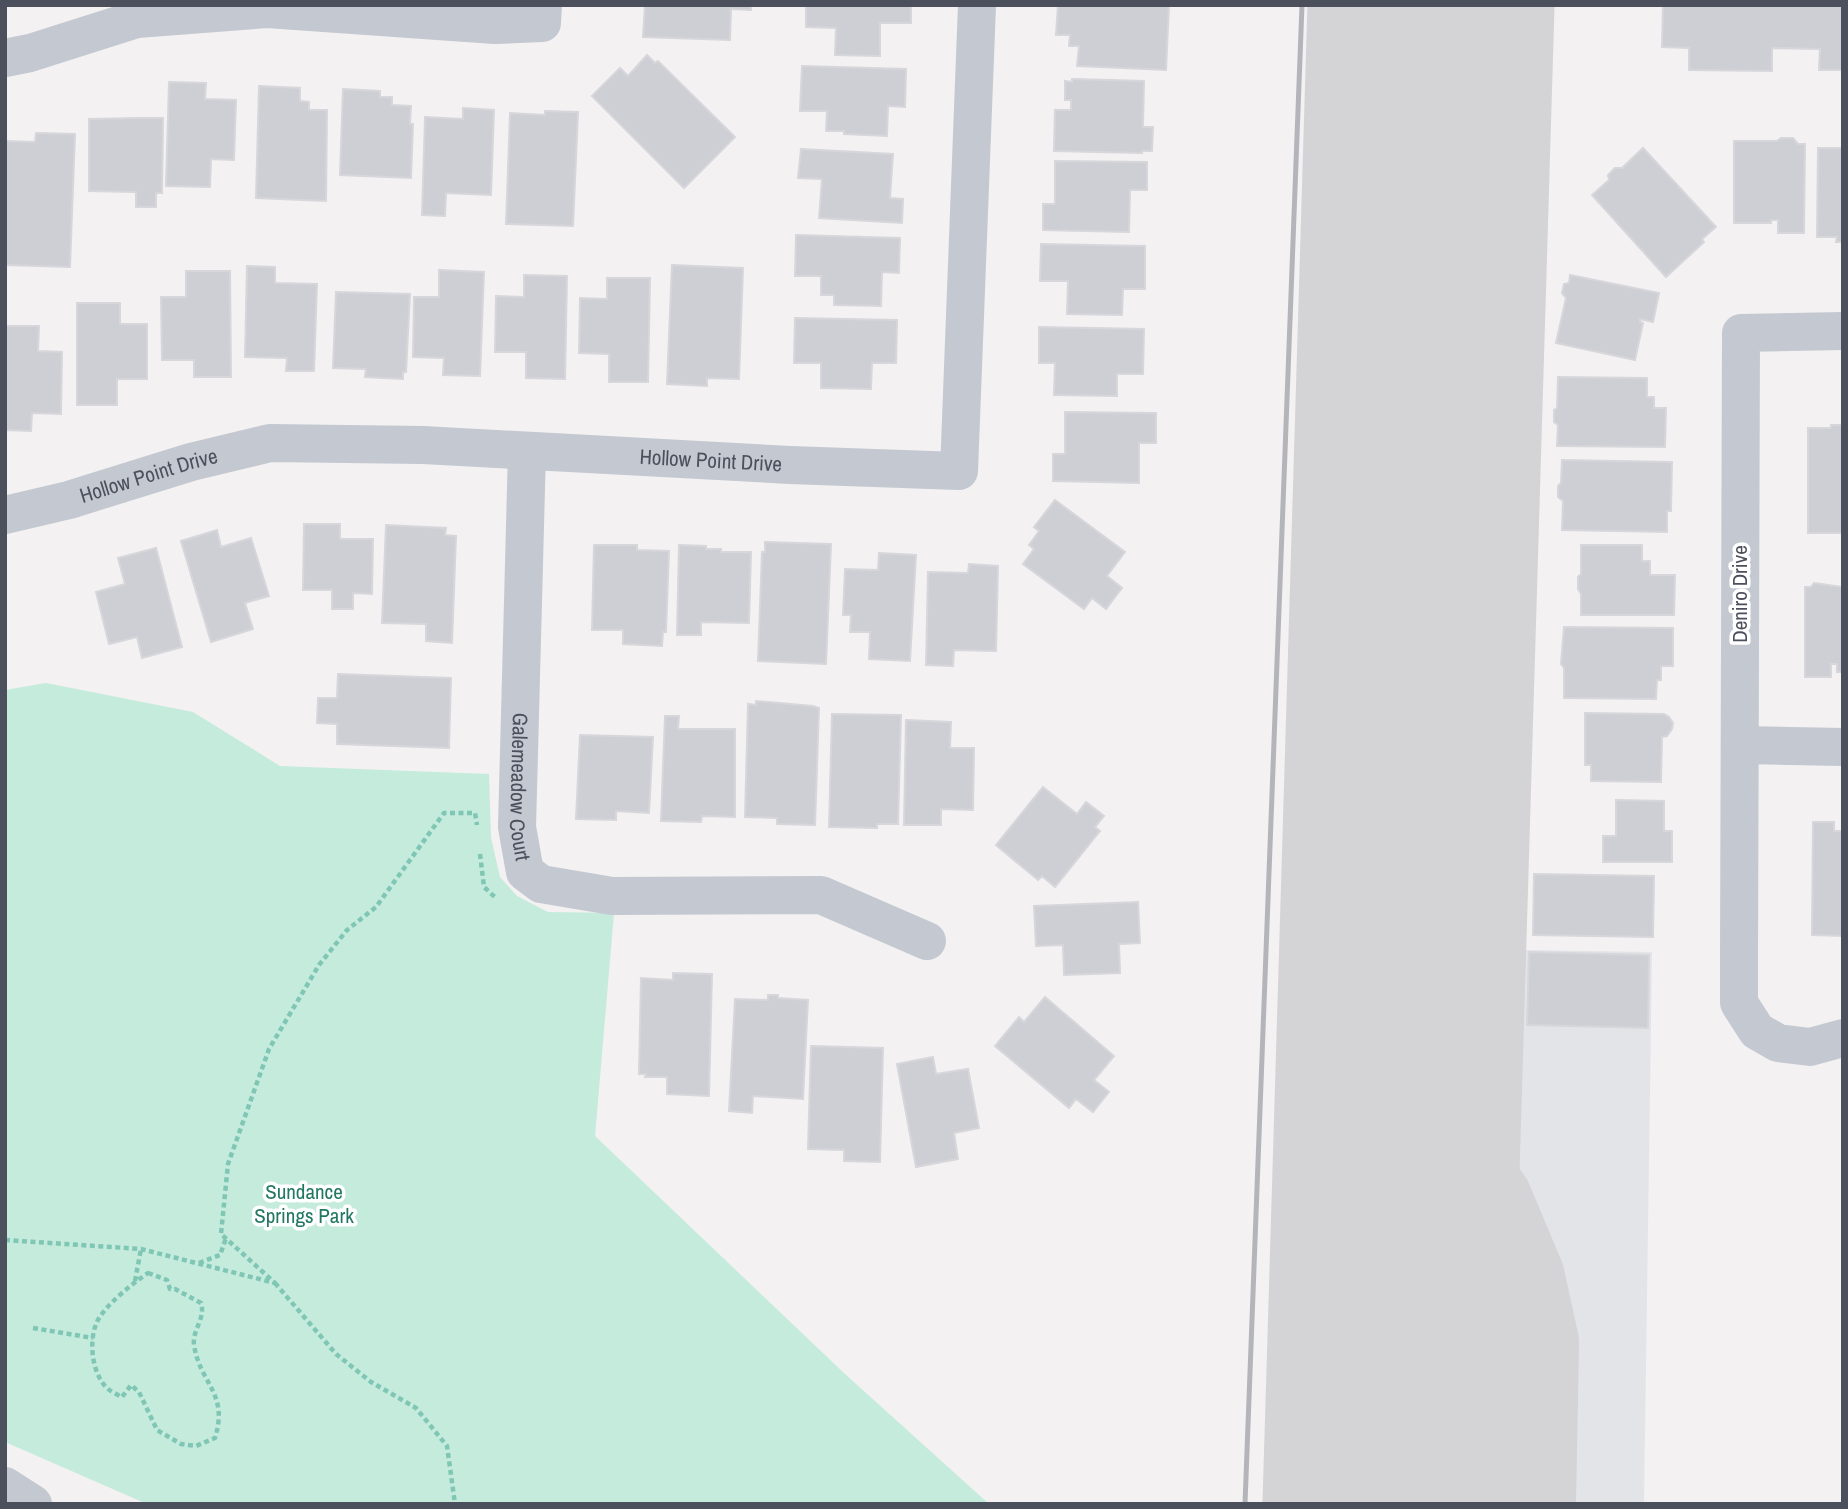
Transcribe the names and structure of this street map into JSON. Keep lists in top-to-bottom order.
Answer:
{
  "streets": {
    "street": ["Hollow Point Drive", "Deniro Drive", "Galemeadow Court"]
  },
  "crossings": [
    ["Hollow Point Drive", "Galemeadow Court"]
  ],
  "parks": ["Sundance Springs Park"]
}
